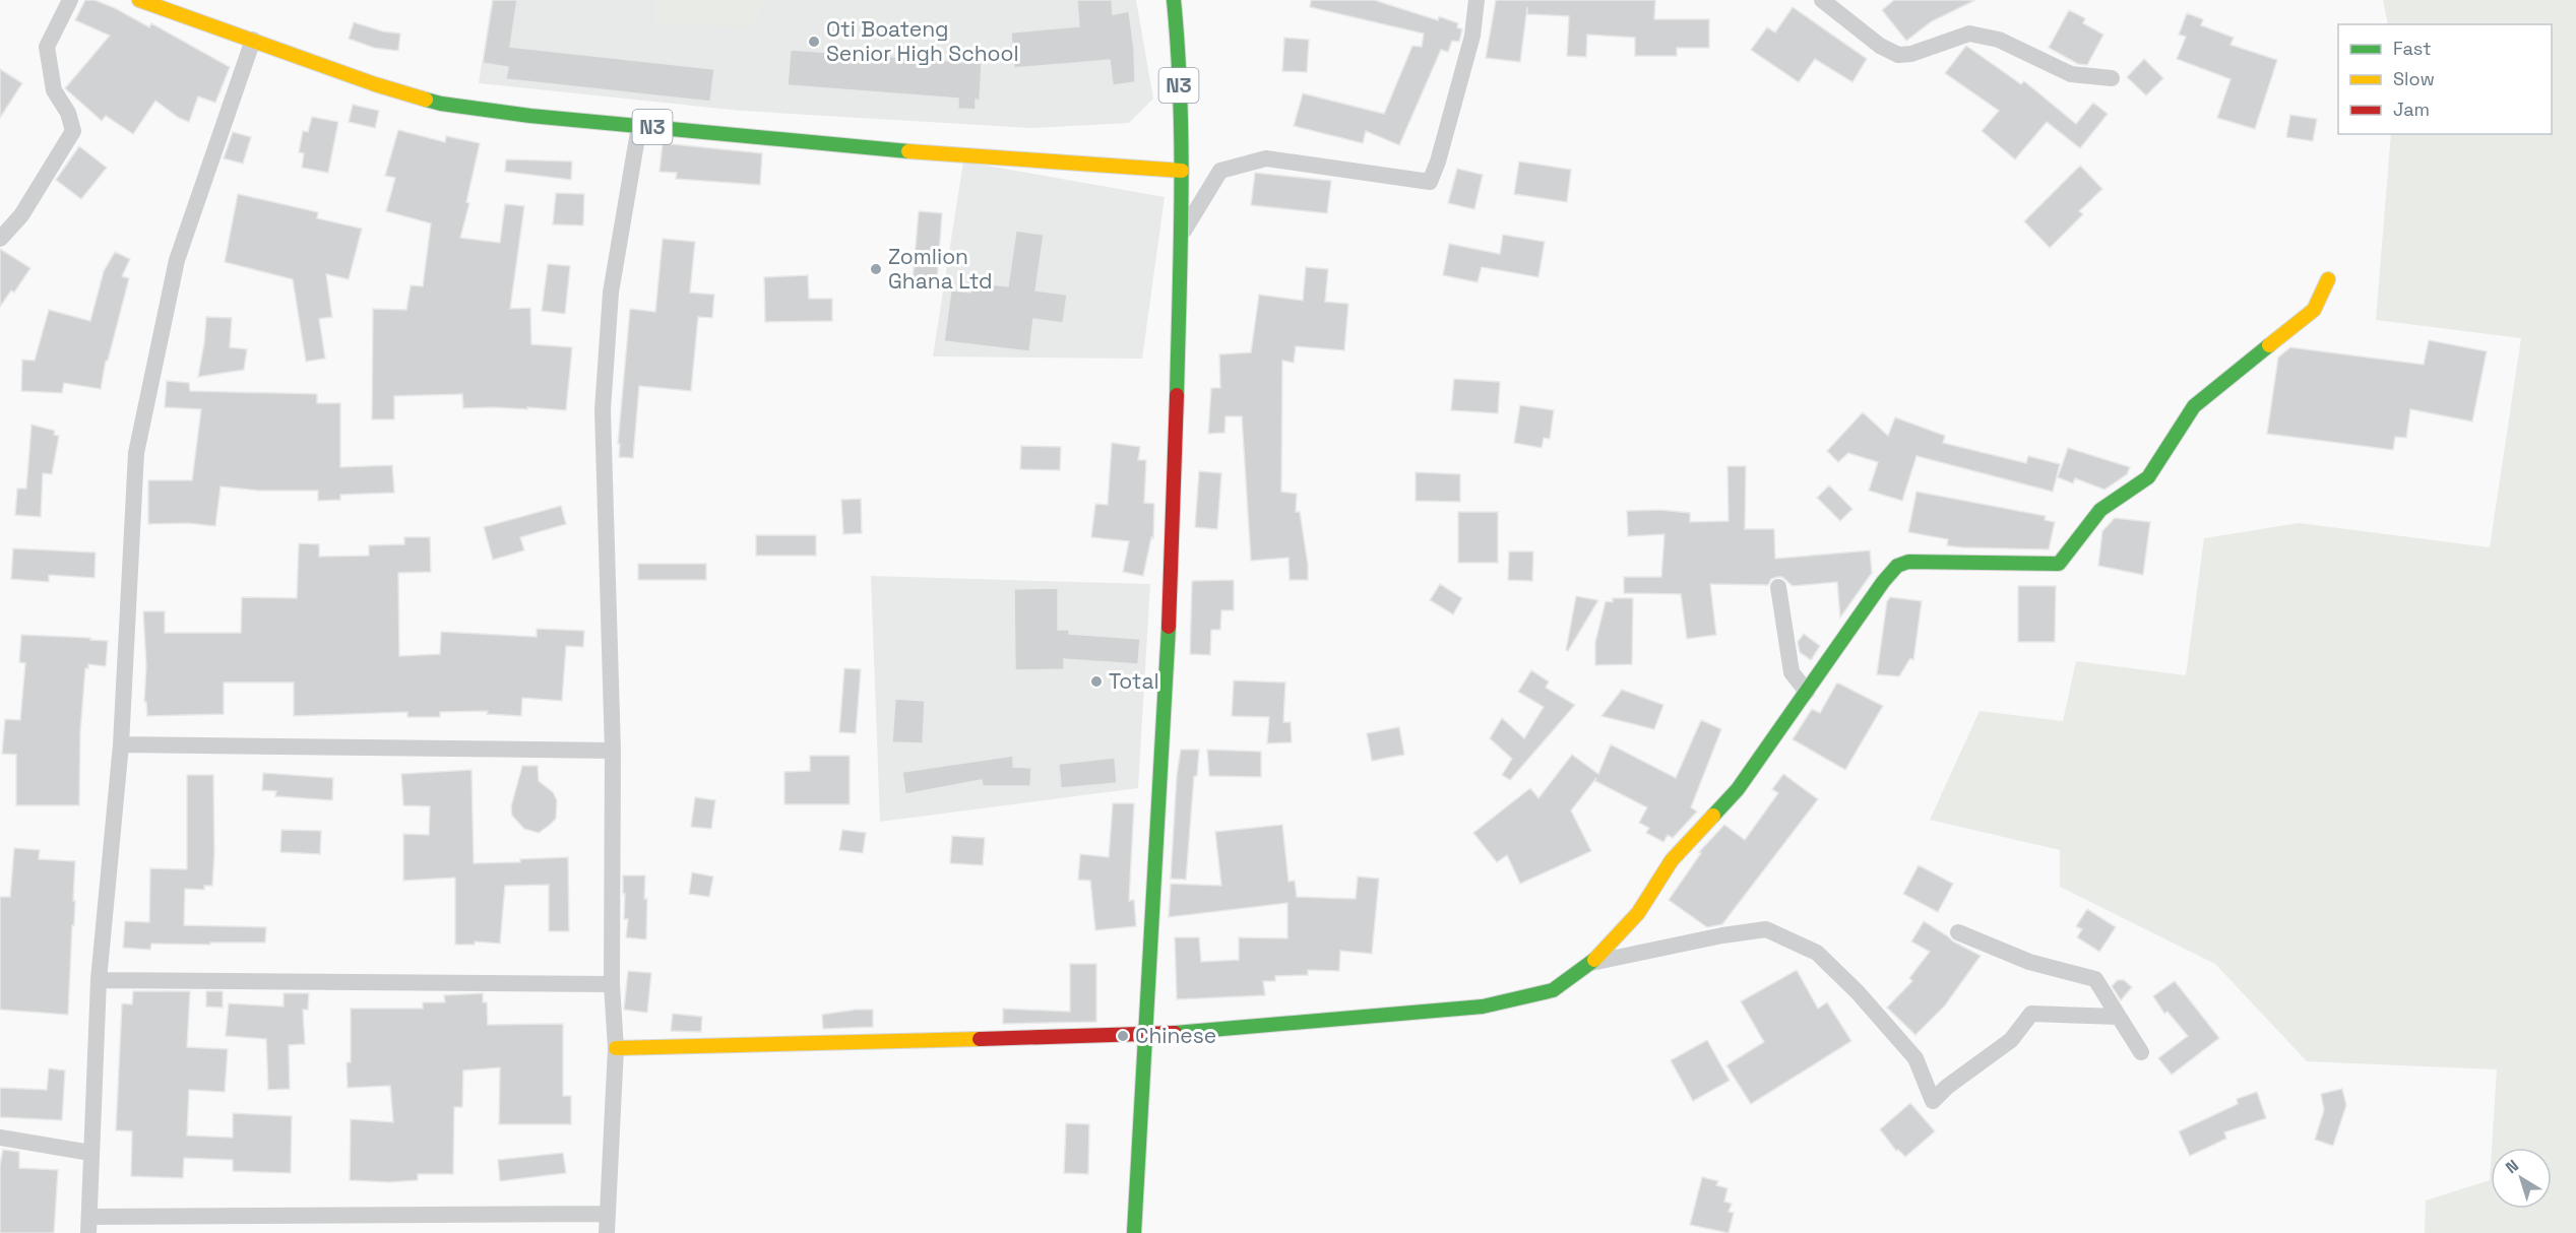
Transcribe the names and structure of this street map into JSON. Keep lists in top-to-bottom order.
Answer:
{
  "streets": {
    "main road": ["N3"]
  },
  "places": [
    "Oti Boateng Senior High School",
    "Zomlion Ghana Ltd",
    "Total",
    "Chinese"
  ],
  "legend": ["Fast", "Slow", "Jam"],
  "north": "top left"
}
